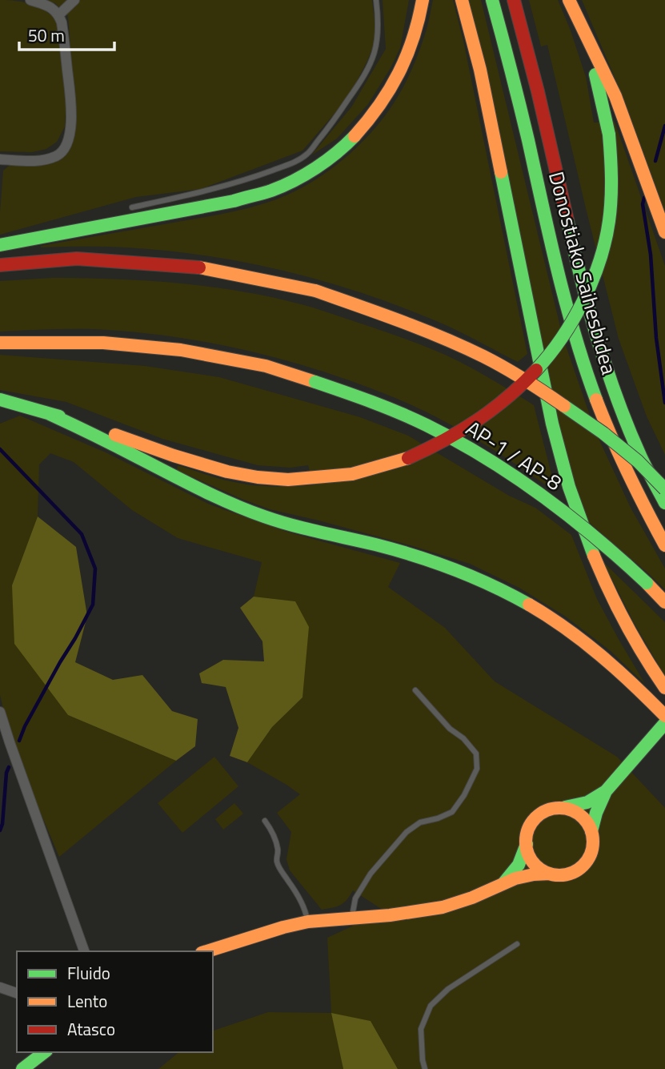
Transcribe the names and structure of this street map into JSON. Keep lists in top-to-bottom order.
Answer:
{
  "streets": {
    "main road": ["Donostiako Saihesbidea", "AP-1 / AP-8"]
  },
  "legend": ["Fluido", "Lento", "Atasco"],
  "scale_bar": "50 m"
}
